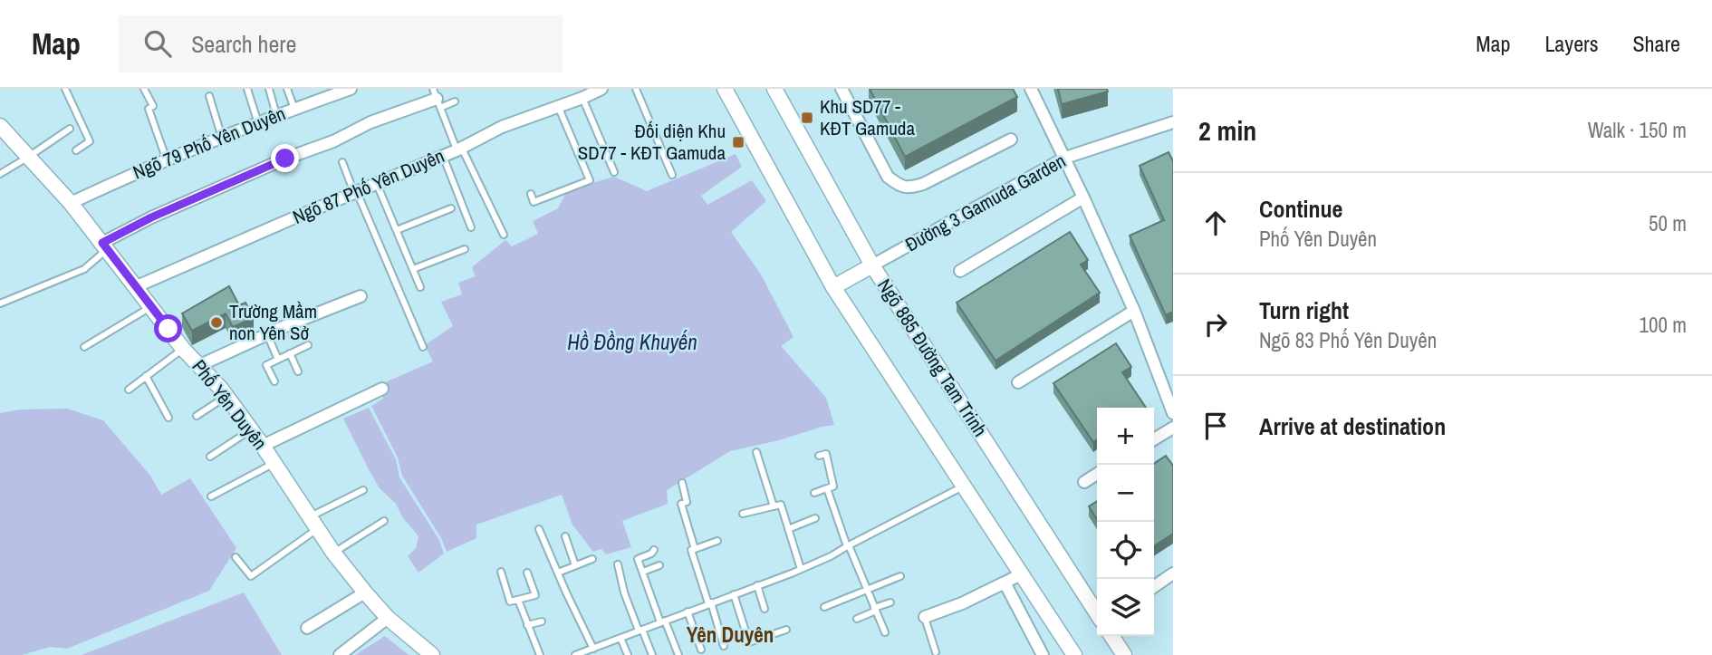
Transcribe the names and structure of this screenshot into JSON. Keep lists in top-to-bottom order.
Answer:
{
  "streets": {
    "street": [
      "Ngõ 79 Phố Yên Duyên",
      "Ngõ 87 Phố Yên Duyên",
      "Đường 3 Gamuda Garden",
      "Ngõ 885 Đường Tam Trinh",
      "Phố Yên Duyên"
    ]
  },
  "crossings": [
    ["Ngõ 79 Phố Yên Duyên", "Phố Yên Duyên"],
    ["Ngõ 87 Phố Yên Duyên", "Phố Yên Duyên"],
    ["Đường 3 Gamuda Garden", "Ngõ 885 Đường Tam Trinh"]
  ],
  "districts": ["Yên Duyên"],
  "water": ["Hồ Đồng Khuyến"],
  "places": {
    "transit": ["Khu SD77 - KĐT Gamuda", "Đối diện Khu SD77 - KĐT Gamuda"],
    "other": ["Trường Mầm non Yên Sở"]
  },
  "page": {
    "header": "Map",
    "search": "Search here",
    "nav": ["Map", "Layers", "Share"],
    "heading": ["2 min", "Walk · 150 m"],
    "list": [
      ["Continue", "Phố Yên Duyên", "50 m"],
      ["Turn right", "Ngõ 83 Phố Yên Duyên", "100 m"],
      "Arrive at destination"
    ],
    "map_buttons": ["+", "−"]
  }
}
